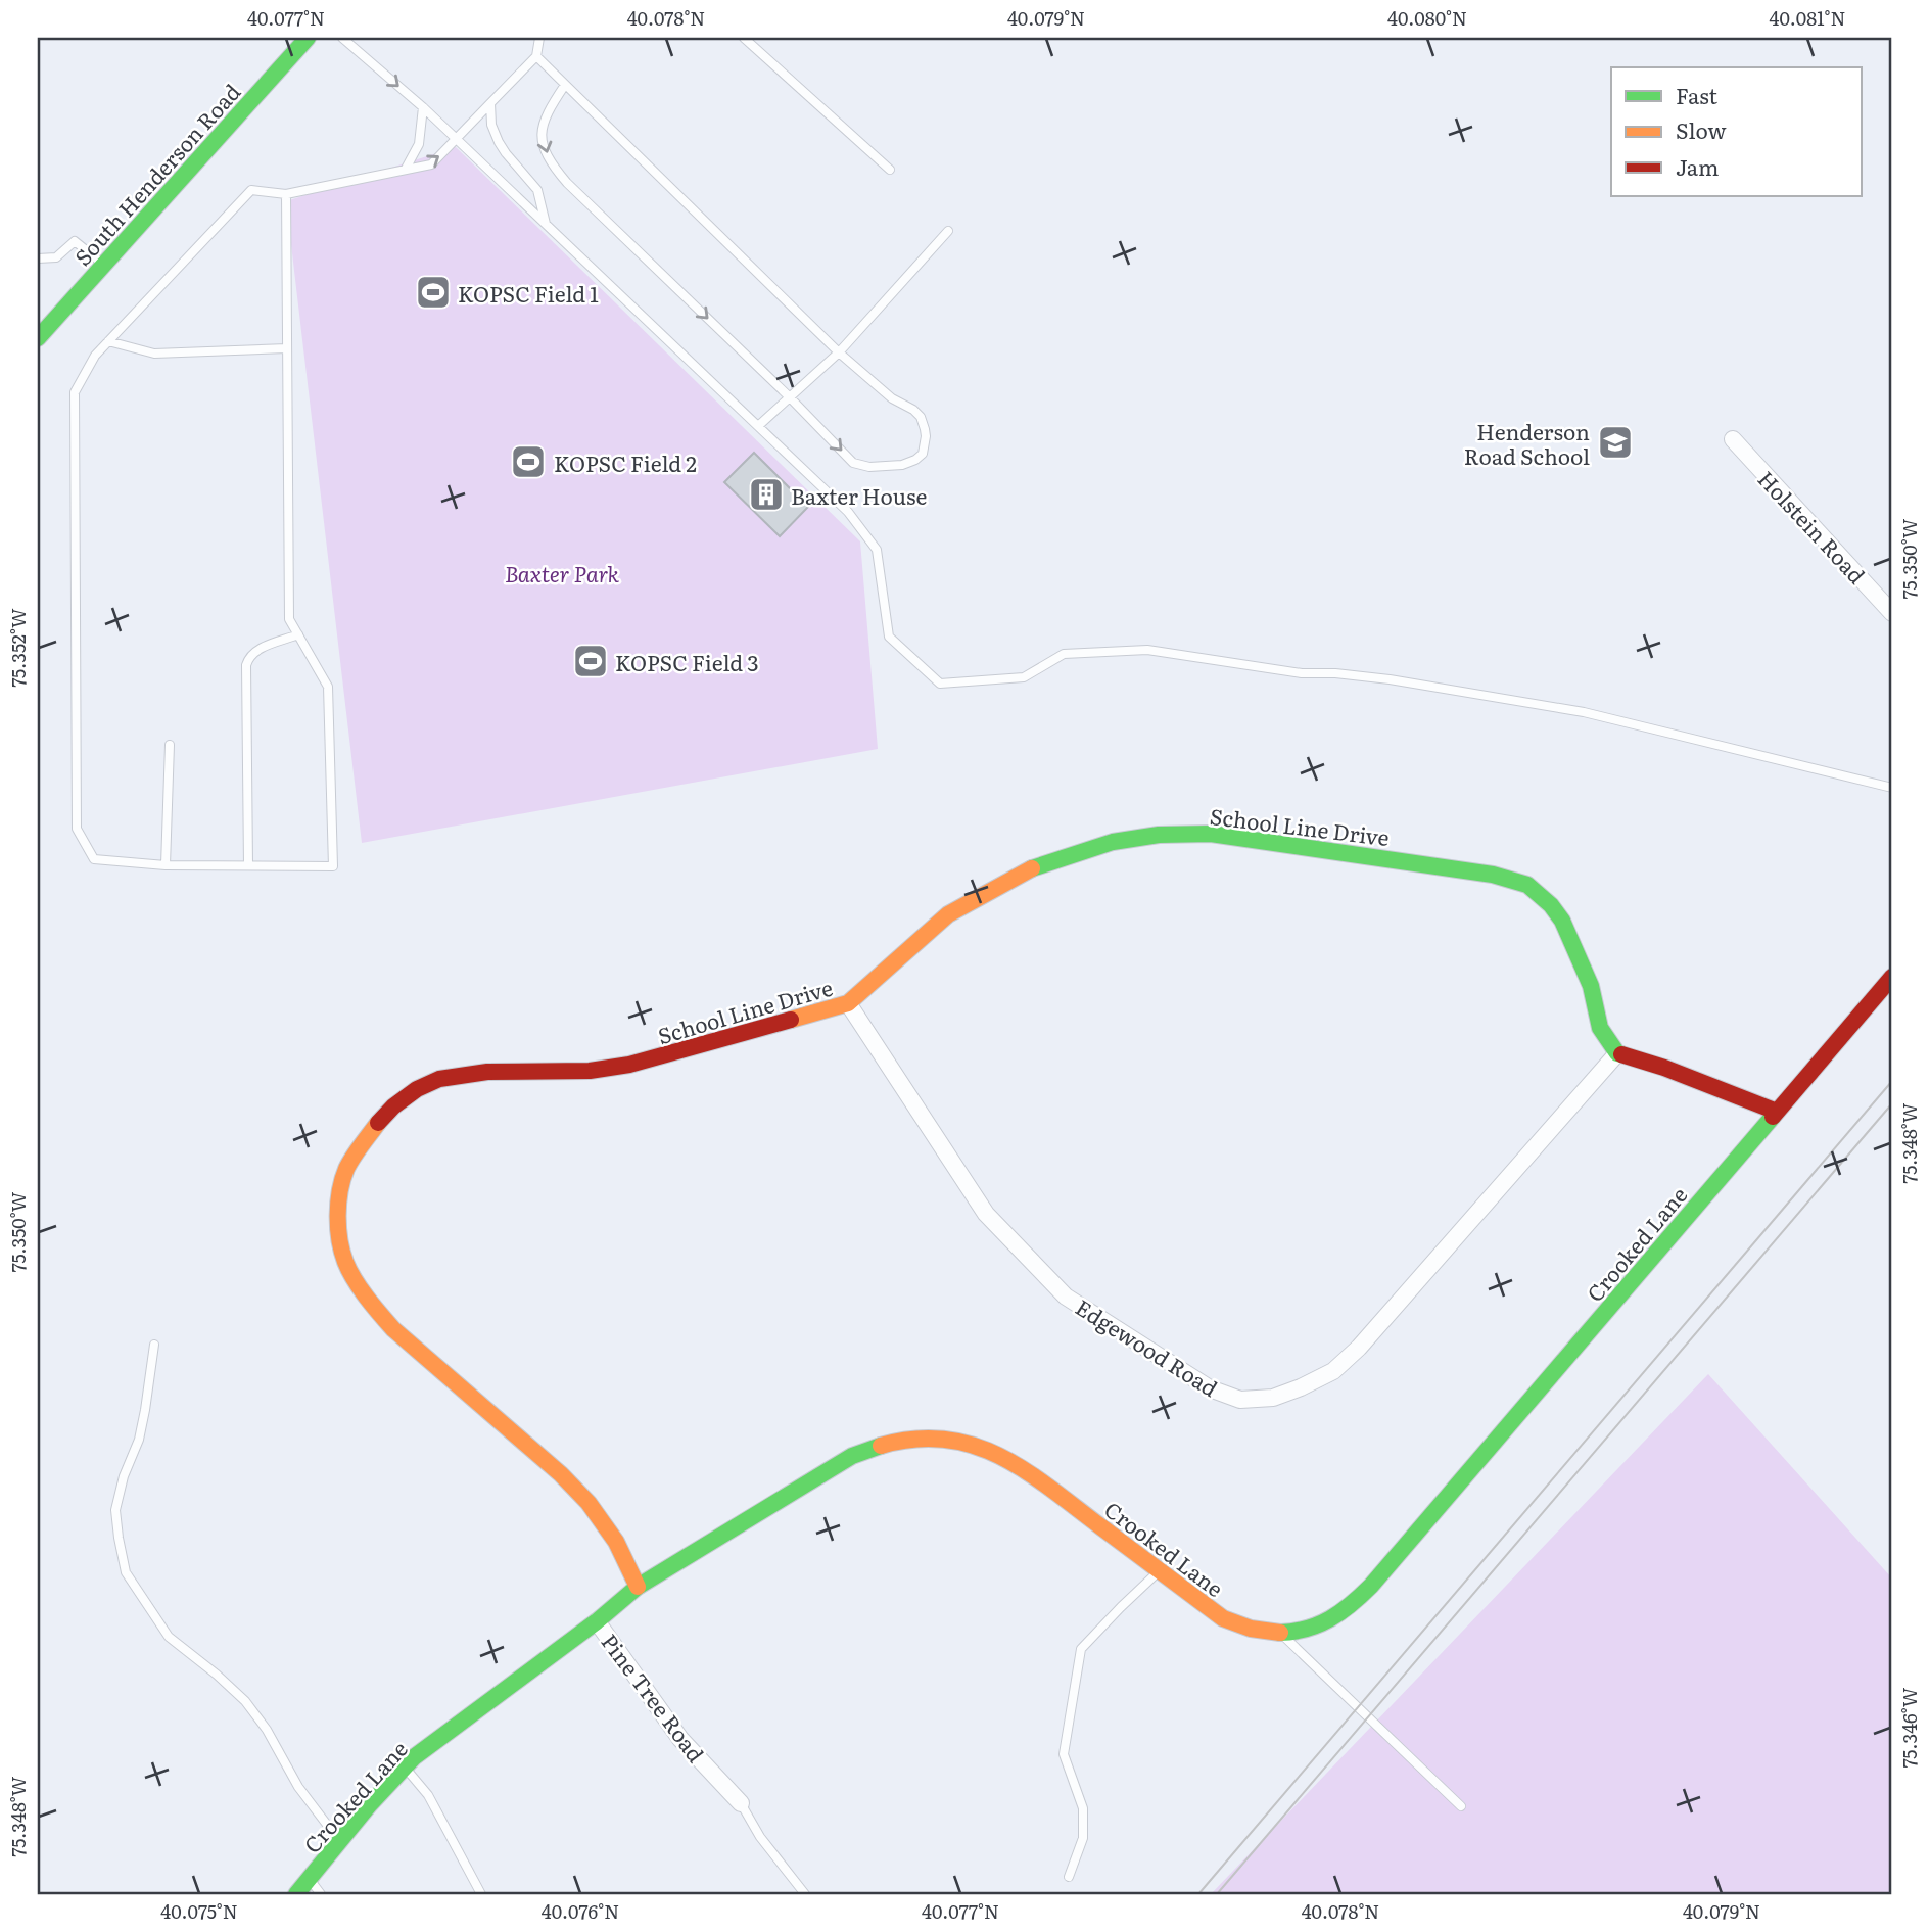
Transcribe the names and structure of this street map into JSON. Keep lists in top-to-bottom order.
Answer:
{
  "streets": {
    "street": [
      "South Henderson Road",
      "Holstein Road",
      "School Line Drive",
      "Crooked Lane",
      "Edgewood Road",
      "Pine Tree Road"
    ]
  },
  "crossings": [
    ["School Line Drive", "Crooked Lane"],
    ["School Line Drive", "Edgewood Road"],
    ["Crooked Lane", "Pine Tree Road"]
  ],
  "parks": ["Baxter Park"],
  "places": {
    "sports": ["KOPSC Field 1", "KOPSC Field 2", "KOPSC Field 3"],
    "school or university": ["Henderson Road School"],
    "building": ["Baxter House"]
  },
  "legend": ["Fast", "Slow", "Jam"],
  "coordinates": [
    "40.077°N",
    "40.078°N",
    "40.079°N",
    "40.080°N",
    "40.081°N",
    "75.350°W",
    "75.352°W",
    "75.348°W",
    "75.346°W",
    "40.075°N",
    "40.076°N"
  ]
}
